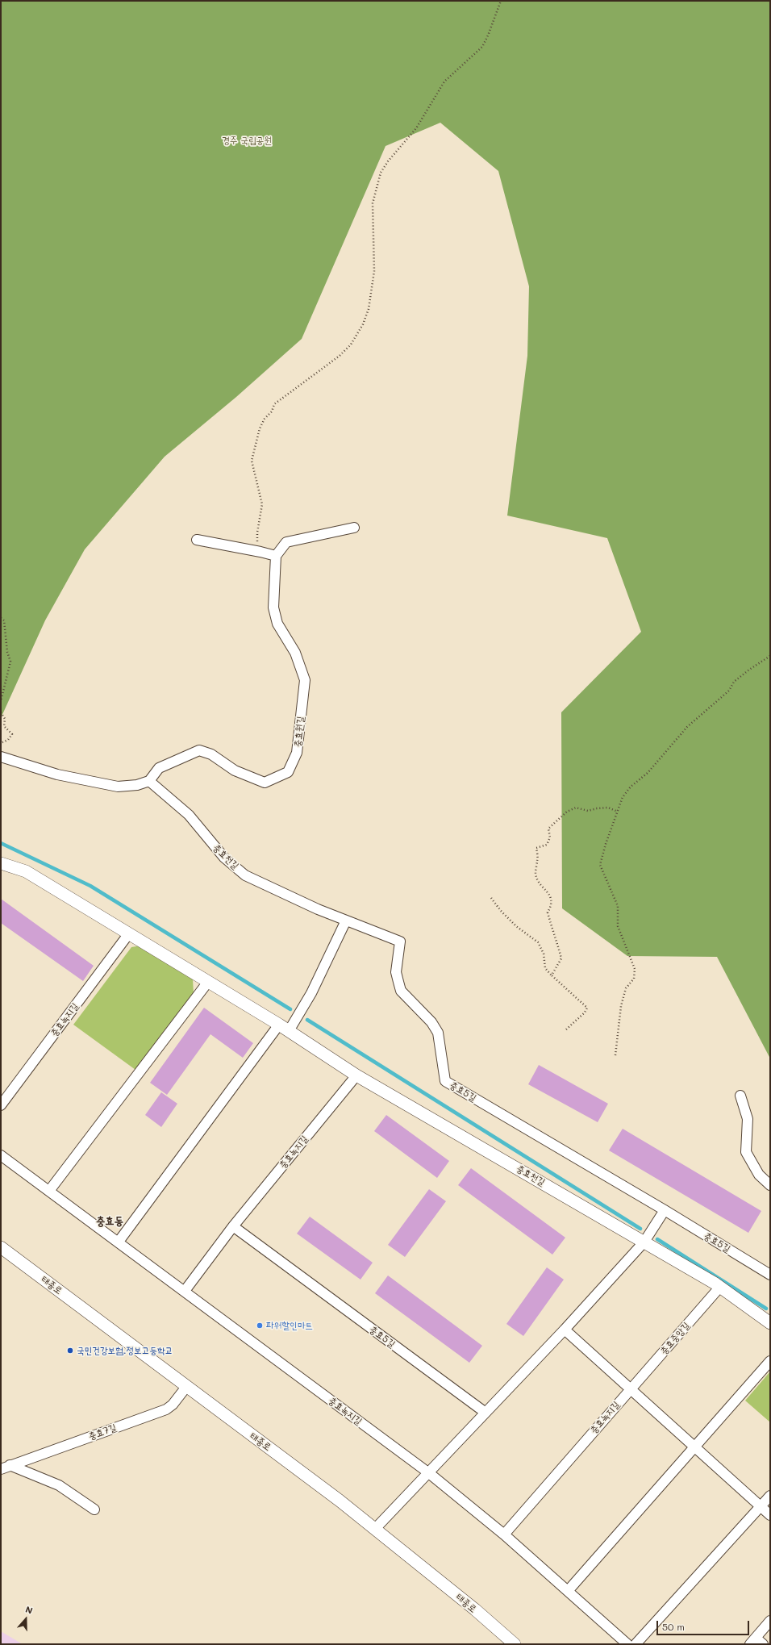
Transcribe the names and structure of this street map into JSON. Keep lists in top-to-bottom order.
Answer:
{
  "streets": {
    "street": [
      "충효원길",
      "충효천길",
      "충효녹지길",
      "충효5길",
      "태종로",
      "충효중앙길",
      "충효7길"
    ]
  },
  "crossings": [
    ["충효원길", "충효천길"],
    ["충효천길", "충효녹지길"],
    ["충효천길", "충효5길"],
    ["충효천길", "충효중앙길"],
    ["충효녹지길", "충효5길"],
    ["충효녹지길", "충효중앙길"],
    ["태종로", "충효7길"]
  ],
  "districts": ["충효동"],
  "parks": ["경주 국립공원"],
  "places": ["파워할인마트", "국민건강보험.정보고등학교"],
  "scale_bar": "50 m",
  "north": "top"
}
